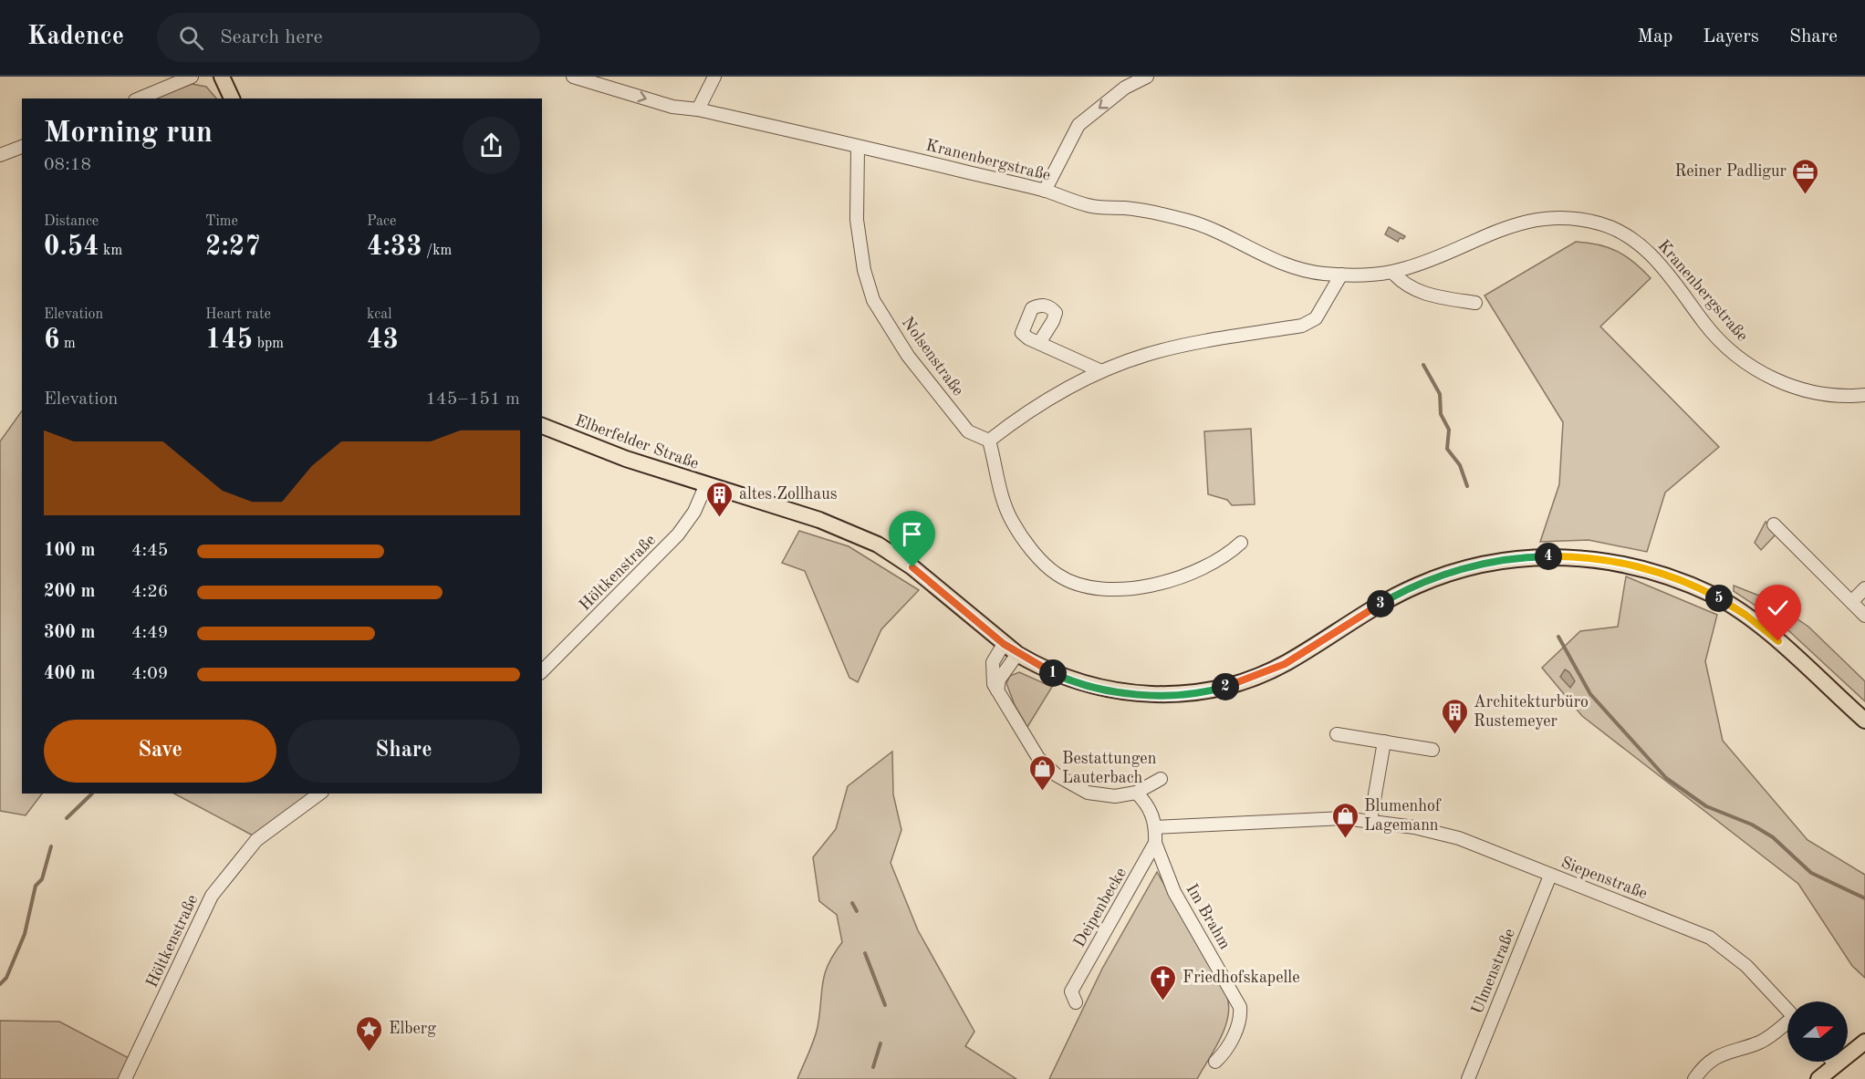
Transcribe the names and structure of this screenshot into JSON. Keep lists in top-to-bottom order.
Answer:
{
  "streets": {
    "main road": ["Elberfelder Straße"],
    "street": [
      "Kranenbergstraße",
      "Nolsenstraße",
      "Höltkenstraße",
      "Siepenstraße",
      "Deipenbecke",
      "Im Brahm",
      "Ulmenstraße"
    ]
  },
  "crossings": [
    ["Kranenbergstraße", "Nolsenstraße"],
    ["Elberfelder Straße", "Höltkenstraße"],
    ["Siepenstraße", "Deipenbecke"],
    ["Siepenstraße", "Ulmenstraße"],
    ["Deipenbecke", "Im Brahm"]
  ],
  "places": {
    "office": ["Reiner Padligur"],
    "building": ["altes Zollhaus", "Architekturbüro Rustemeyer"],
    "shop": ["Bestattungen Lauterbach", "Blumenhof Lagemann"],
    "church": ["Friedhofskapelle"],
    "place": ["Elberg"]
  },
  "north": "right",
  "page": {
    "header": "Kadence",
    "search": "Search here",
    "nav": ["Map", "Layers", "Share"],
    "heading": ["Morning run", "08:18"],
    "stats": [
      ["Distance", "0.54 km"],
      ["Time", "2:27"],
      ["Pace", "4:33 /km"],
      ["Elevation", "6 m"],
      ["Heart rate", "145 bpm"],
      ["kcal", "43"]
    ],
    "chart": ["Elevation", "145–151 m"],
    "list": [
      {
        "name": "100 m",
        "note": "4:45"
      },
      {
        "name": "200 m",
        "note": "4:26"
      },
      {
        "name": "300 m",
        "note": "4:49"
      },
      {
        "name": "400 m",
        "note": "4:09"
      }
    ],
    "pins": [
      "4",
      "5",
      "3",
      "1",
      "2"
    ],
    "buttons": ["Save", "Share"]
  }
}
